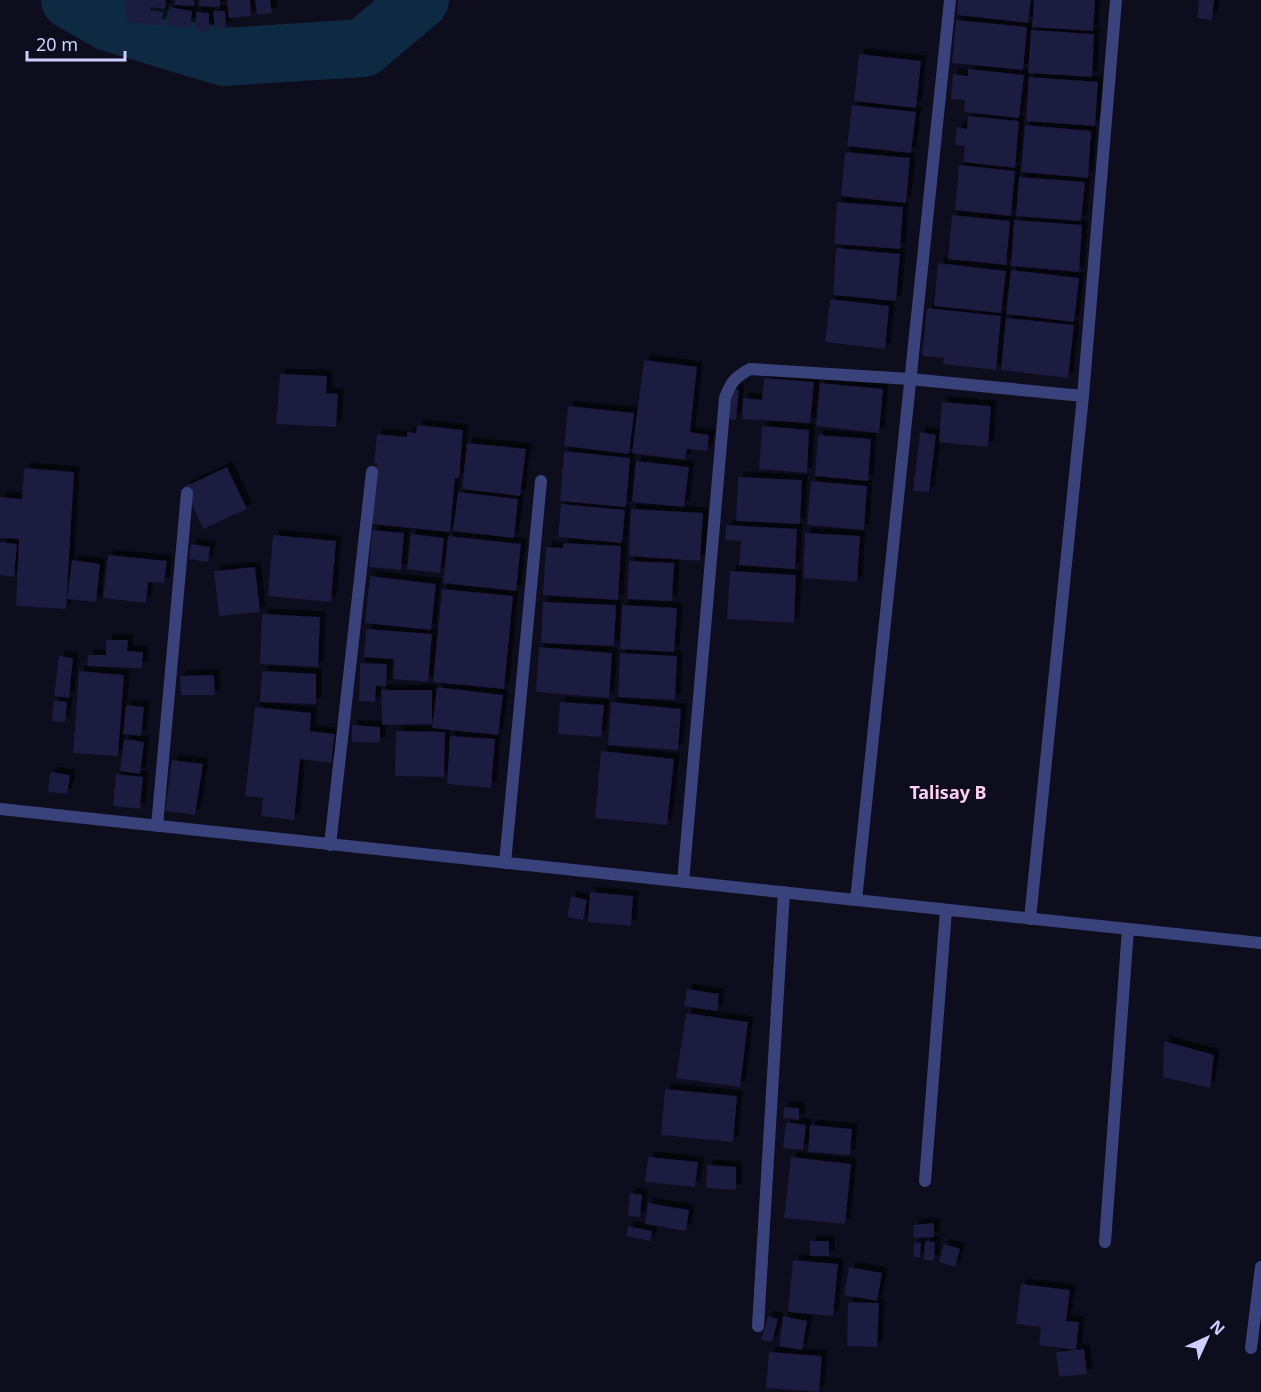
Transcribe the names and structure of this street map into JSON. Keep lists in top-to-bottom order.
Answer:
{
  "districts": ["Talisay B"],
  "scale_bar": "20 m",
  "north": "top right"
}
